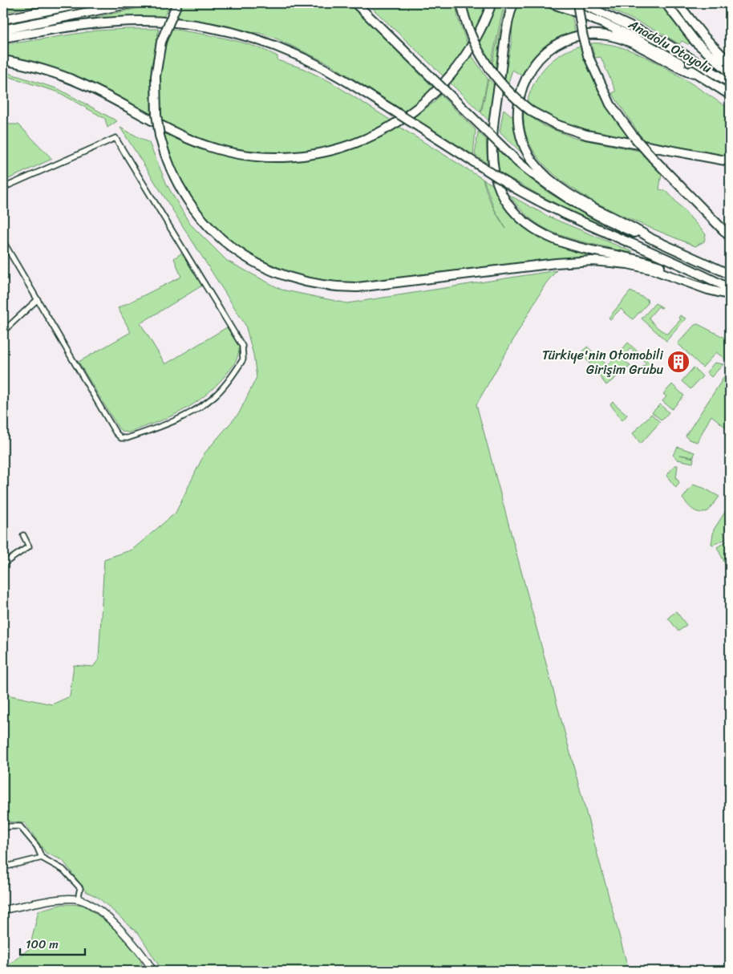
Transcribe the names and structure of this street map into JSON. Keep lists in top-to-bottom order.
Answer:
{
  "streets": {
    "highway": ["Anadolu Otoyolu"]
  },
  "places": {
    "building": ["Türkiye'nin Otomobili Girişim Grubu"]
  },
  "scale_bar": "100 m"
}
